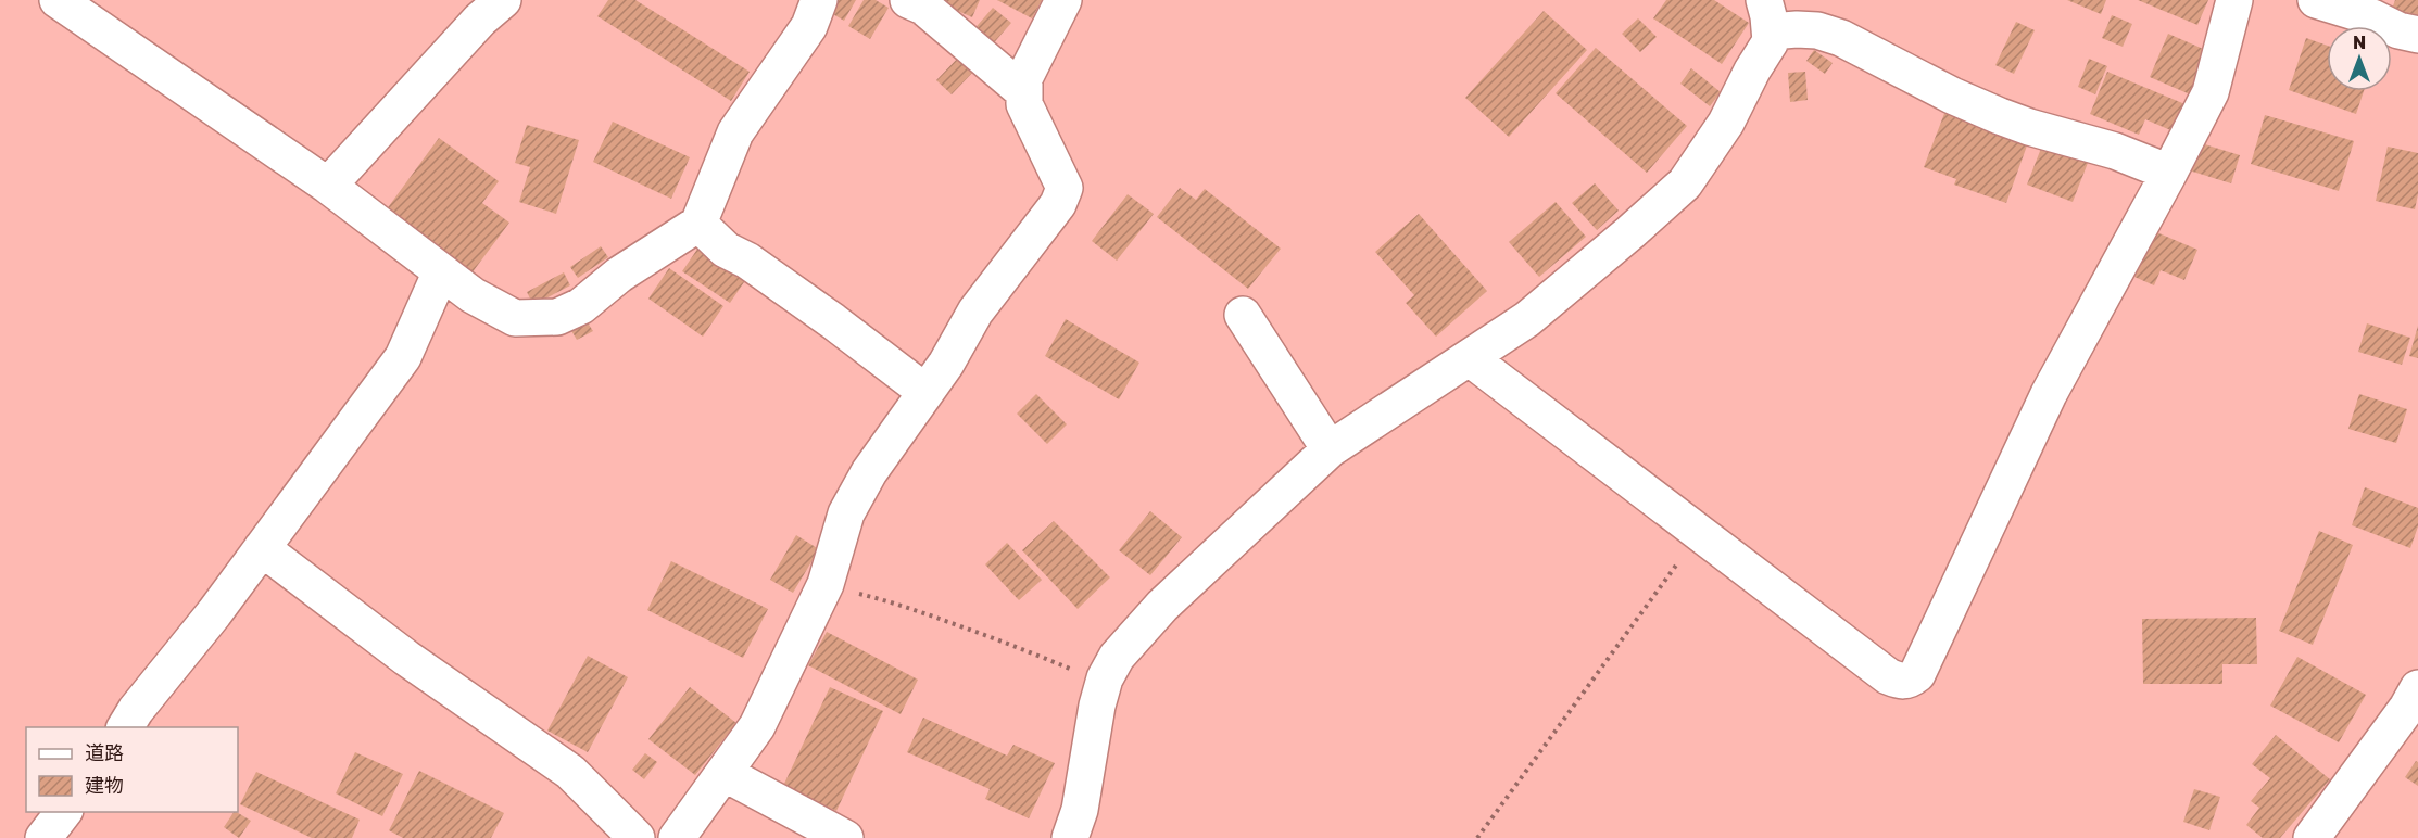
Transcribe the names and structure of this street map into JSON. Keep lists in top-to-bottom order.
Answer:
{
  "legend": ["道路", "建物"],
  "north": "top"
}
